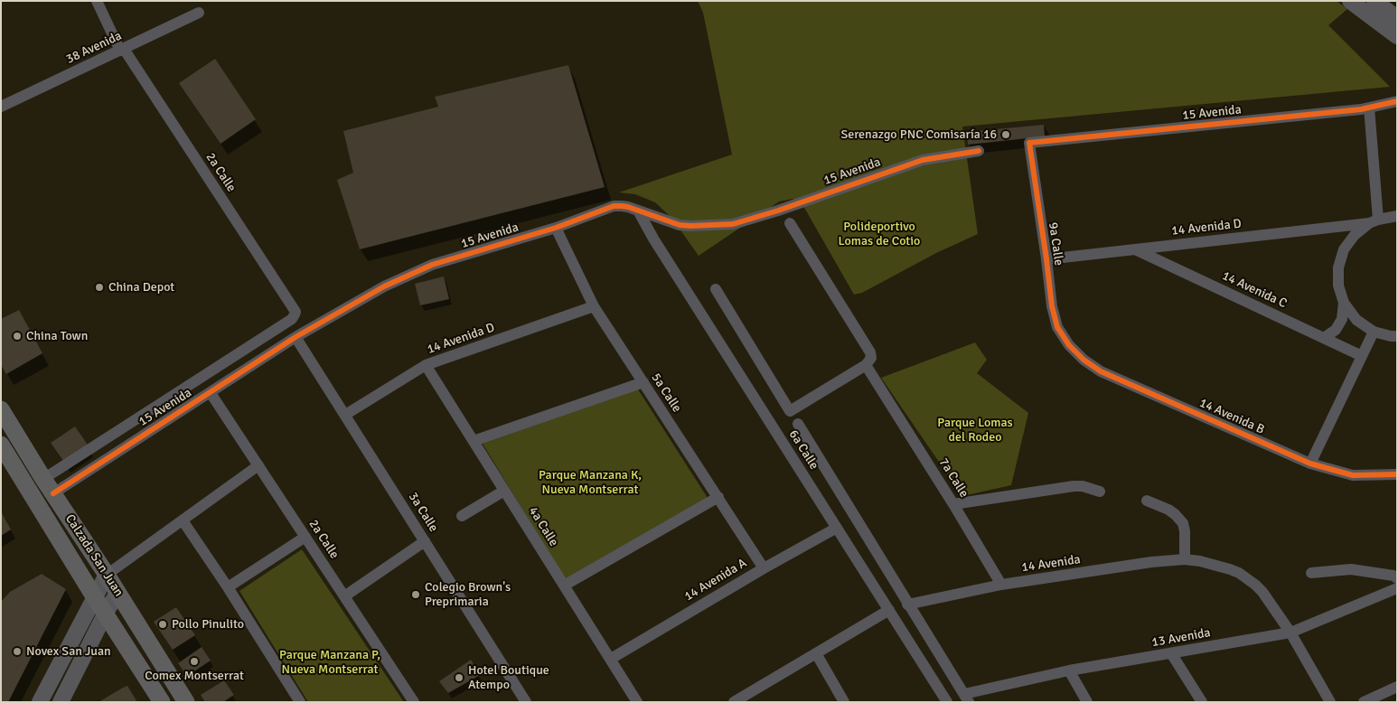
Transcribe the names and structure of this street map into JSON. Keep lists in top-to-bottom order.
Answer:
{
  "streets": {
    "main road": ["Calzada San Juan"],
    "street": [
      "38 Avenida",
      "15 Avenida",
      "2a Calle",
      "14 Avenida D",
      "9a Calle",
      "14 Avenida C",
      "5a Calle",
      "14 Avenida B",
      "6a Calle",
      "7a Calle",
      "3a Calle",
      "4a Calle",
      "14 Avenida",
      "14 Avenida A",
      "13 Avenida"
    ]
  },
  "crossings": [
    ["38 Avenida", "2a Calle"],
    ["15 Avenida", "2a Calle"],
    ["15 Avenida", "9a Calle"],
    ["15 Avenida", "5a Calle"],
    ["15 Avenida", "6a Calle"],
    ["15 Avenida", "3a Calle"],
    ["15 Avenida", "Calzada San Juan"],
    ["2a Calle", "Calzada San Juan"],
    ["14 Avenida D", "9a Calle"],
    ["14 Avenida D", "14 Avenida C"],
    ["14 Avenida D", "5a Calle"],
    ["14 Avenida D", "3a Calle"],
    ["14 Avenida D", "4a Calle"],
    ["9a Calle", "14 Avenida B"],
    ["5a Calle", "14 Avenida A"],
    ["6a Calle", "7a Calle"],
    ["6a Calle", "14 Avenida"],
    ["6a Calle", "14 Avenida A"],
    ["6a Calle", "13 Avenida"],
    ["7a Calle", "14 Avenida"],
    ["4a Calle", "14 Avenida A"],
    ["14 Avenida", "13 Avenida"]
  ],
  "parks": [
    "Polideportivo Lomas de Cotio",
    "Parque Lomas del Rodeo",
    "Parque Manzana K, Nueva Montserrat",
    "Parque Manzana P, Nueva Montserrat"
  ],
  "places": [
    "Serenazgo PNC Comisaría 16",
    "China Depot",
    "China Town",
    "Colegio Brown's Preprimaria",
    "Pollo Pinulito",
    "Novex San Juan",
    "Comex Montserrat",
    "Hotel Boutique Atempo"
  ]
}
